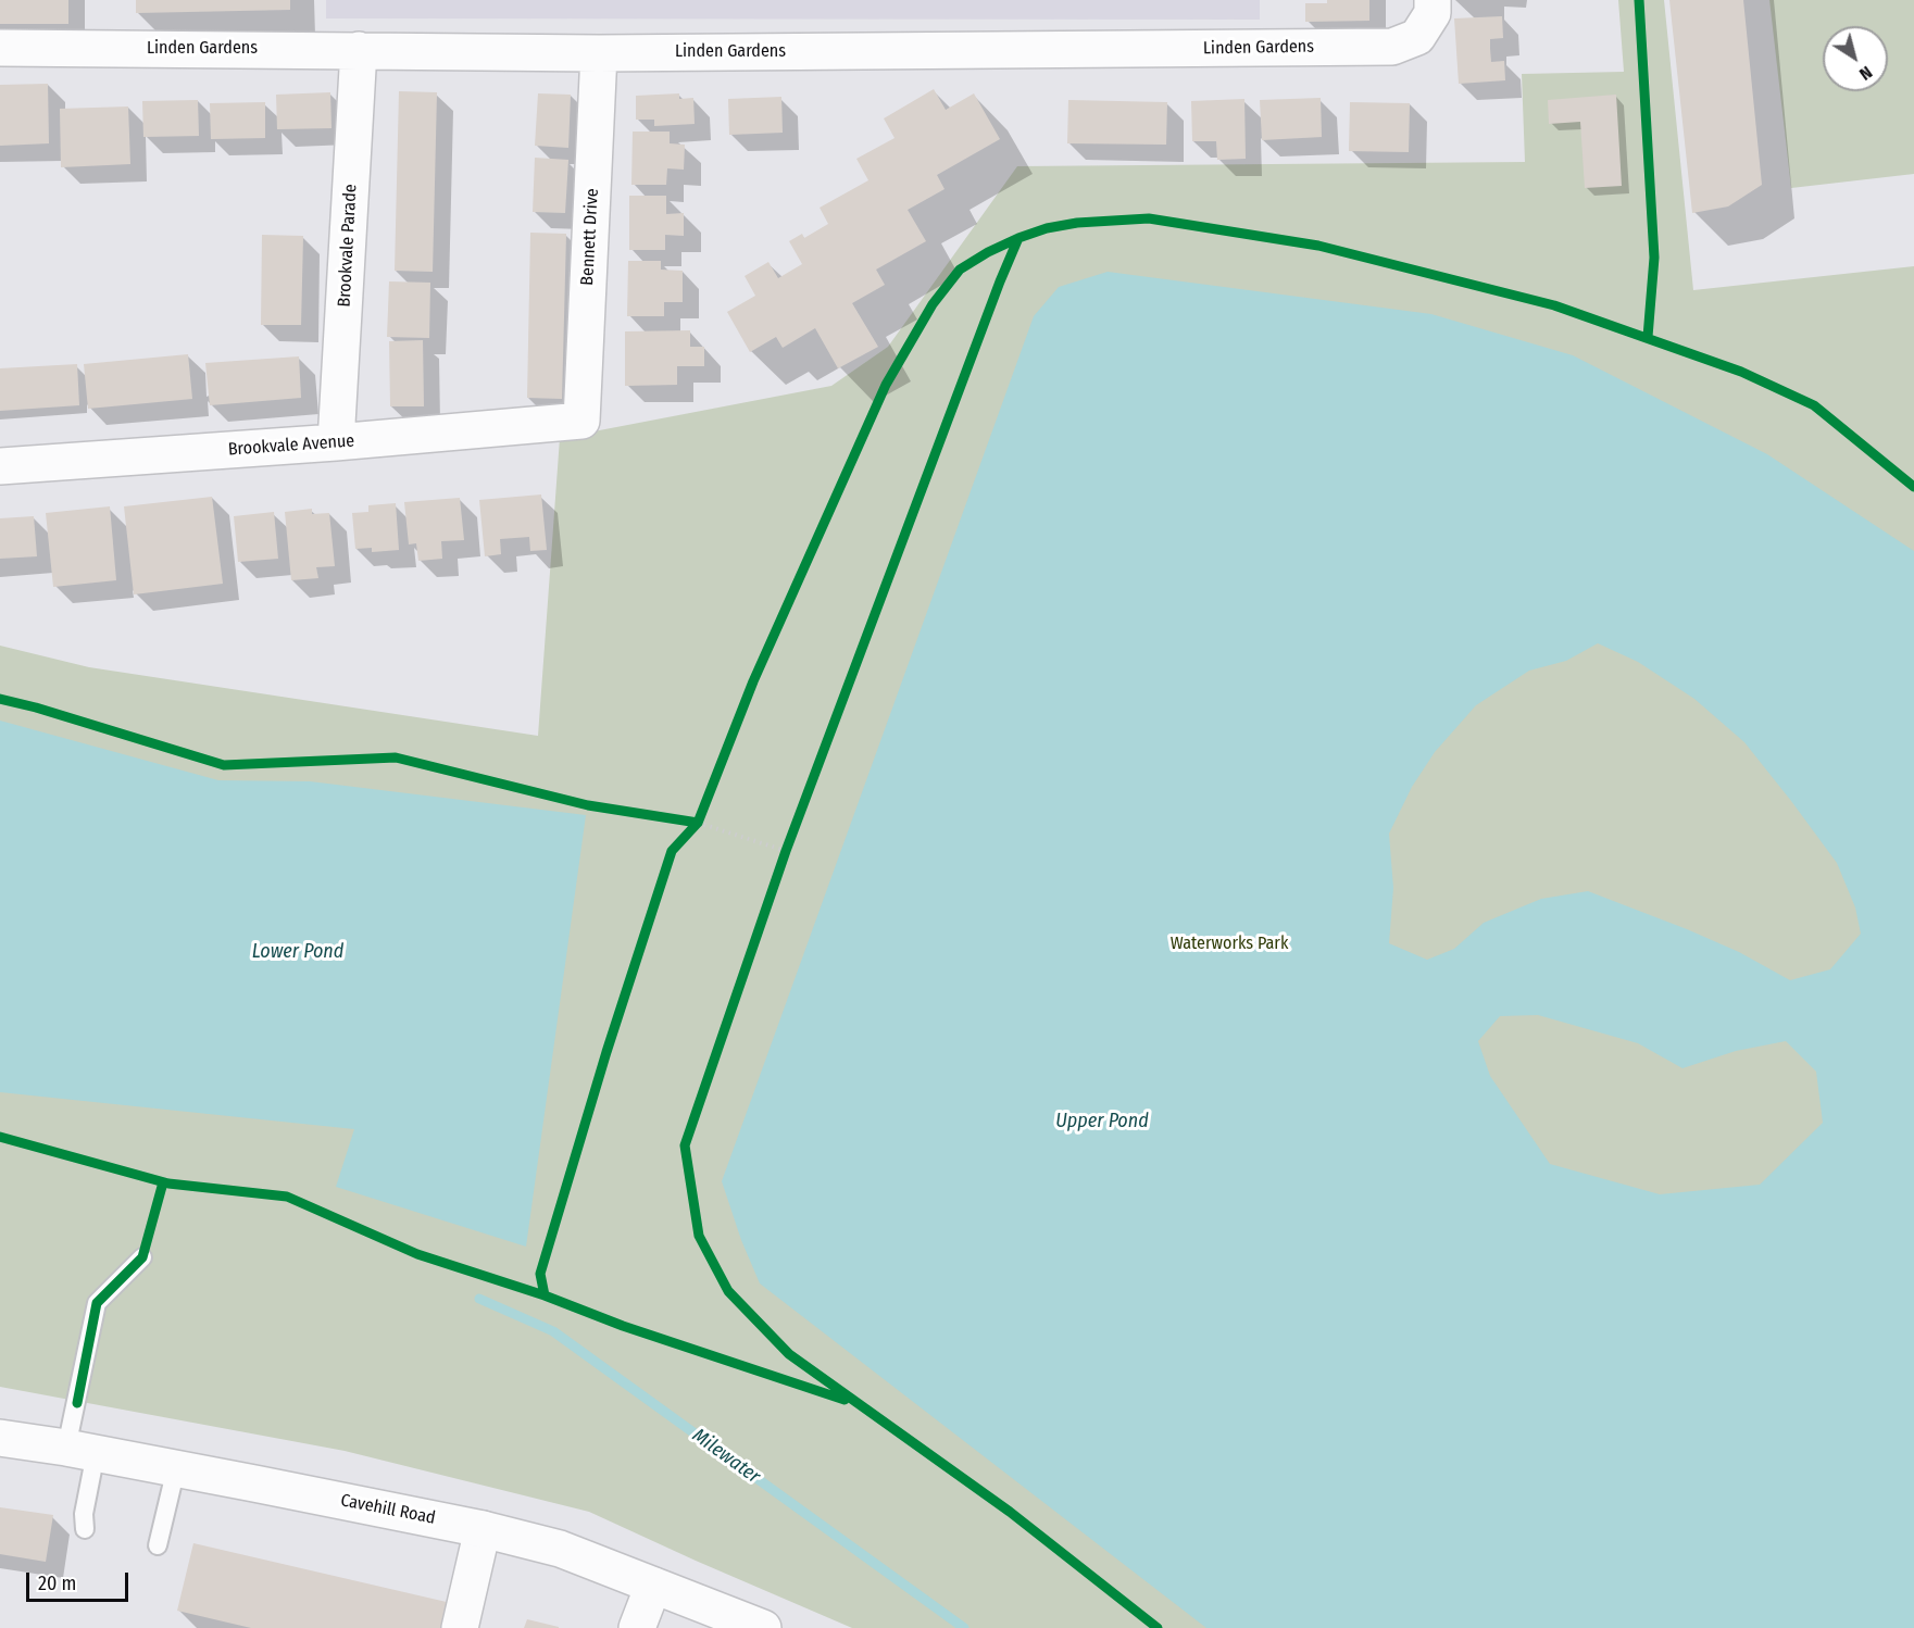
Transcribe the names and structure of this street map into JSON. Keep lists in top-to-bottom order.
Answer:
{
  "streets": {
    "street": [
      "Linden Gardens",
      "Bennett Drive",
      "Brookvale Parade",
      "Brookvale Avenue",
      "Cavehill Road"
    ]
  },
  "crossings": [
    ["Linden Gardens", "Bennett Drive"],
    ["Linden Gardens", "Brookvale Parade"],
    ["Bennett Drive", "Brookvale Avenue"],
    ["Brookvale Parade", "Brookvale Avenue"]
  ],
  "water": ["Lower Pond", "Upper Pond", "Milewater"],
  "parks": ["Waterworks Park"],
  "scale_bar": "20 m",
  "north": "bottom right"
}
